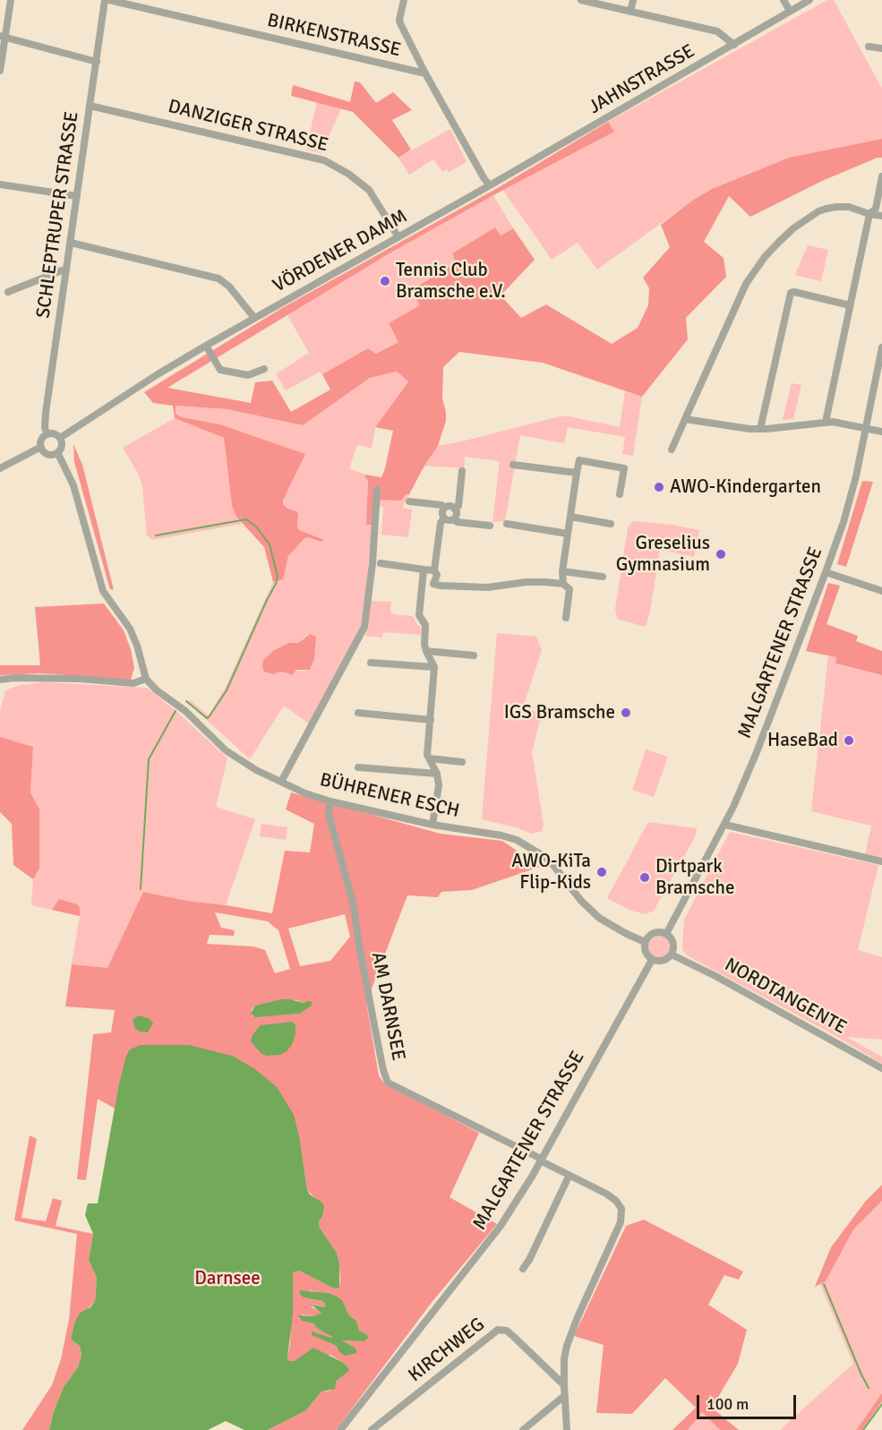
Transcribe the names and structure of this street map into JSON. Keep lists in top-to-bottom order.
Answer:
{
  "streets": {
    "street": [
      "BIRKENSTRASSE",
      "JAHNSTRASSE",
      "DANZIGER STRASSE",
      "SCHLEPTRUPER STRASSE",
      "VÖRDENER DAMM",
      "MALGARTENER STRASSE",
      "BÜHRENER ESCH",
      "NORDTANGENTE",
      "AM DARNSEE",
      "KIRCHWEG"
    ]
  },
  "crossings": [
    ["JAHNSTRASSE", "VÖRDENER DAMM"],
    ["DANZIGER STRASSE", "SCHLEPTRUPER STRASSE"],
    ["DANZIGER STRASSE", "VÖRDENER DAMM"],
    ["SCHLEPTRUPER STRASSE", "VÖRDENER DAMM"],
    ["MALGARTENER STRASSE", "BÜHRENER ESCH"],
    ["MALGARTENER STRASSE", "NORDTANGENTE"],
    ["MALGARTENER STRASSE", "AM DARNSEE"],
    ["BÜHRENER ESCH", "NORDTANGENTE"],
    ["BÜHRENER ESCH", "AM DARNSEE"]
  ],
  "parks": ["Darnsee"],
  "places": [
    "Tennis Club Bramsche e.V.",
    "AWO-Kindergarten",
    "Greselius Gymnasium",
    "IGS Bramsche",
    "HaseBad",
    "AWO-KiTa Flip-Kids",
    "Dirtpark Bramsche"
  ],
  "scale_bar": "100 m"
}
